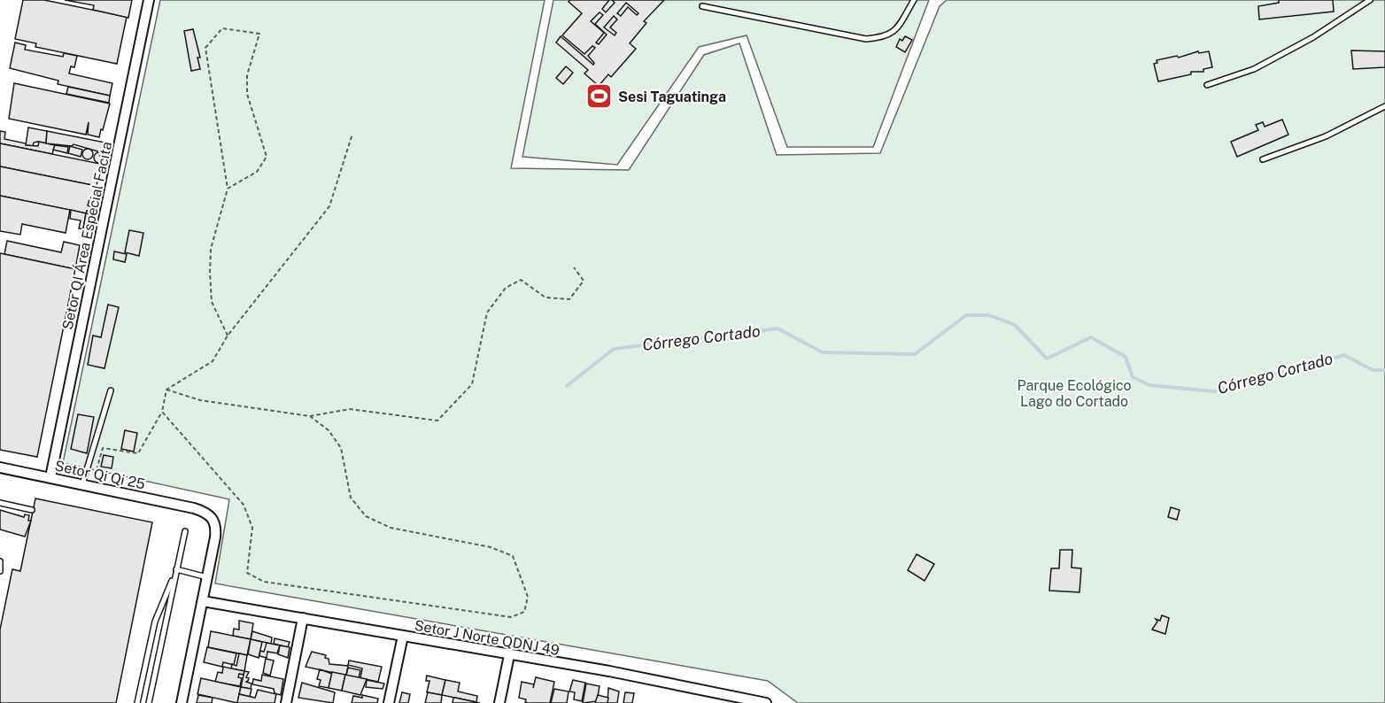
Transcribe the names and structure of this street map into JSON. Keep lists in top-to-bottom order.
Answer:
{
  "streets": {
    "street": ["Setor QI Área Especial Facita", "Setor Qi Qi 25", "Setor J Norte QDNJ 49"]
  },
  "crossings": [
    ["Setor QI Área Especial Facita", "Setor Qi Qi 25"]
  ],
  "water": ["Córrego Cortado"],
  "parks": ["Parque Ecológico Lago do Cortado"],
  "places": {
    "sports": ["Sesi Taguatinga"]
  }
}
